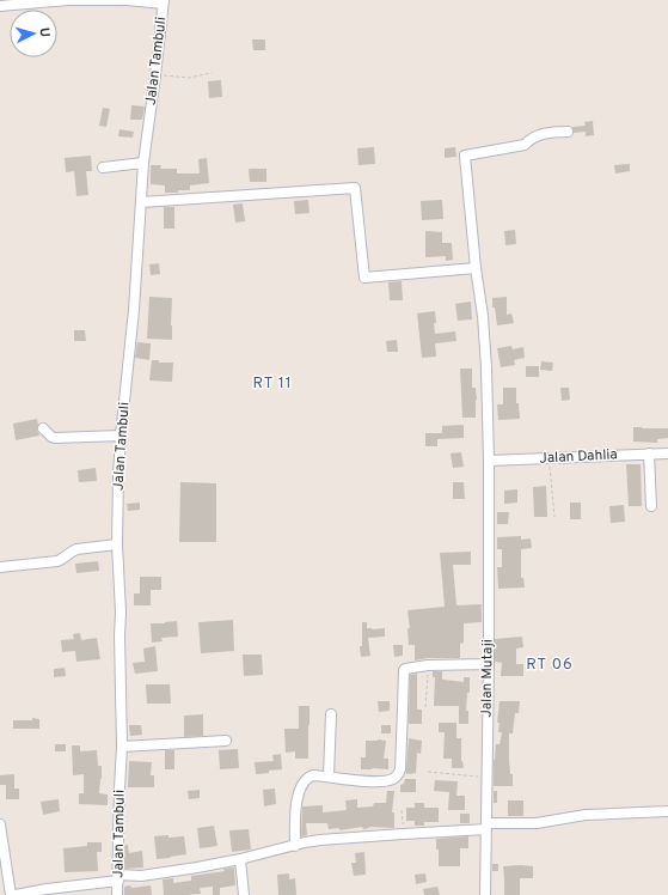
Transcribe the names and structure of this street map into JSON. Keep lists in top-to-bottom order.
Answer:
{
  "streets": {
    "street": ["Jalan Tambuli", "Jalan Dahlia", "Jalan Mutaji"]
  },
  "crossings": [
    ["Jalan Dahlia", "Jalan Mutaji"]
  ],
  "districts": ["RT 11", "RT 06"],
  "north": "right"
}
